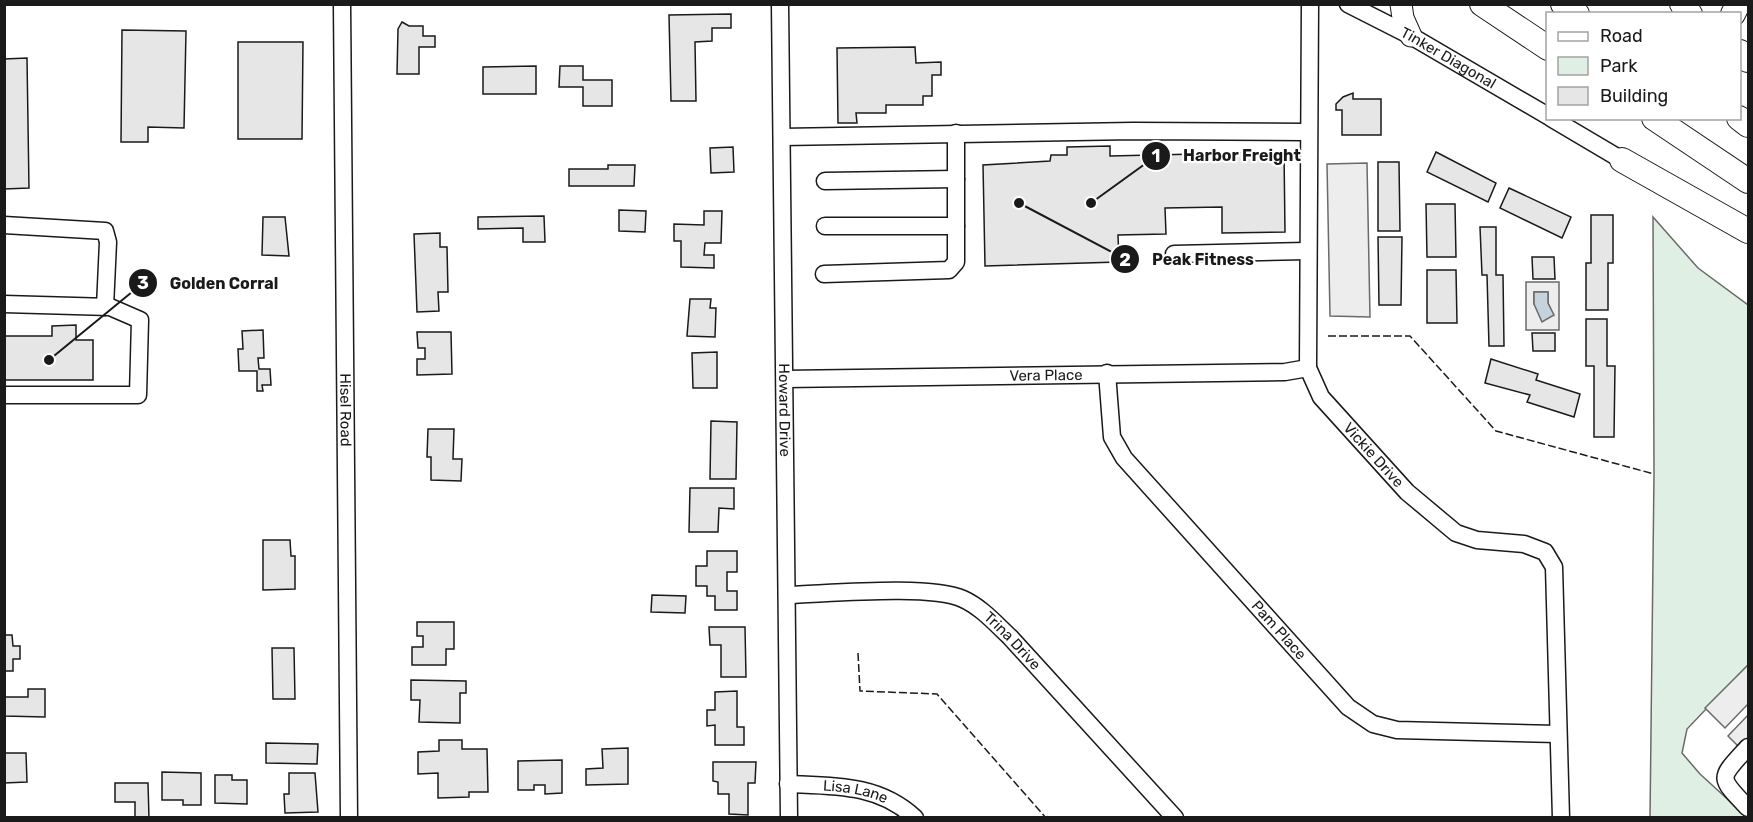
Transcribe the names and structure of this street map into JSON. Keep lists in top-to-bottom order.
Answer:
{
  "streets": {
    "street": [
      "Tinker Diagonal",
      "Vera Place",
      "Hisel Road",
      "Howard Drive",
      "Vickie Drive",
      "Pam Place",
      "Trina Drive",
      "Lisa Lane"
    ]
  },
  "crossings": [
    ["Vera Place", "Howard Drive"],
    ["Vera Place", "Vickie Drive"],
    ["Vera Place", "Pam Place"],
    ["Howard Drive", "Trina Drive"],
    ["Howard Drive", "Lisa Lane"],
    ["Vickie Drive", "Pam Place"]
  ],
  "places": ["Peak Fitness", "Harbor Freight", "Golden Corral"],
  "legend": ["Road", "Park", "Building"]
}
